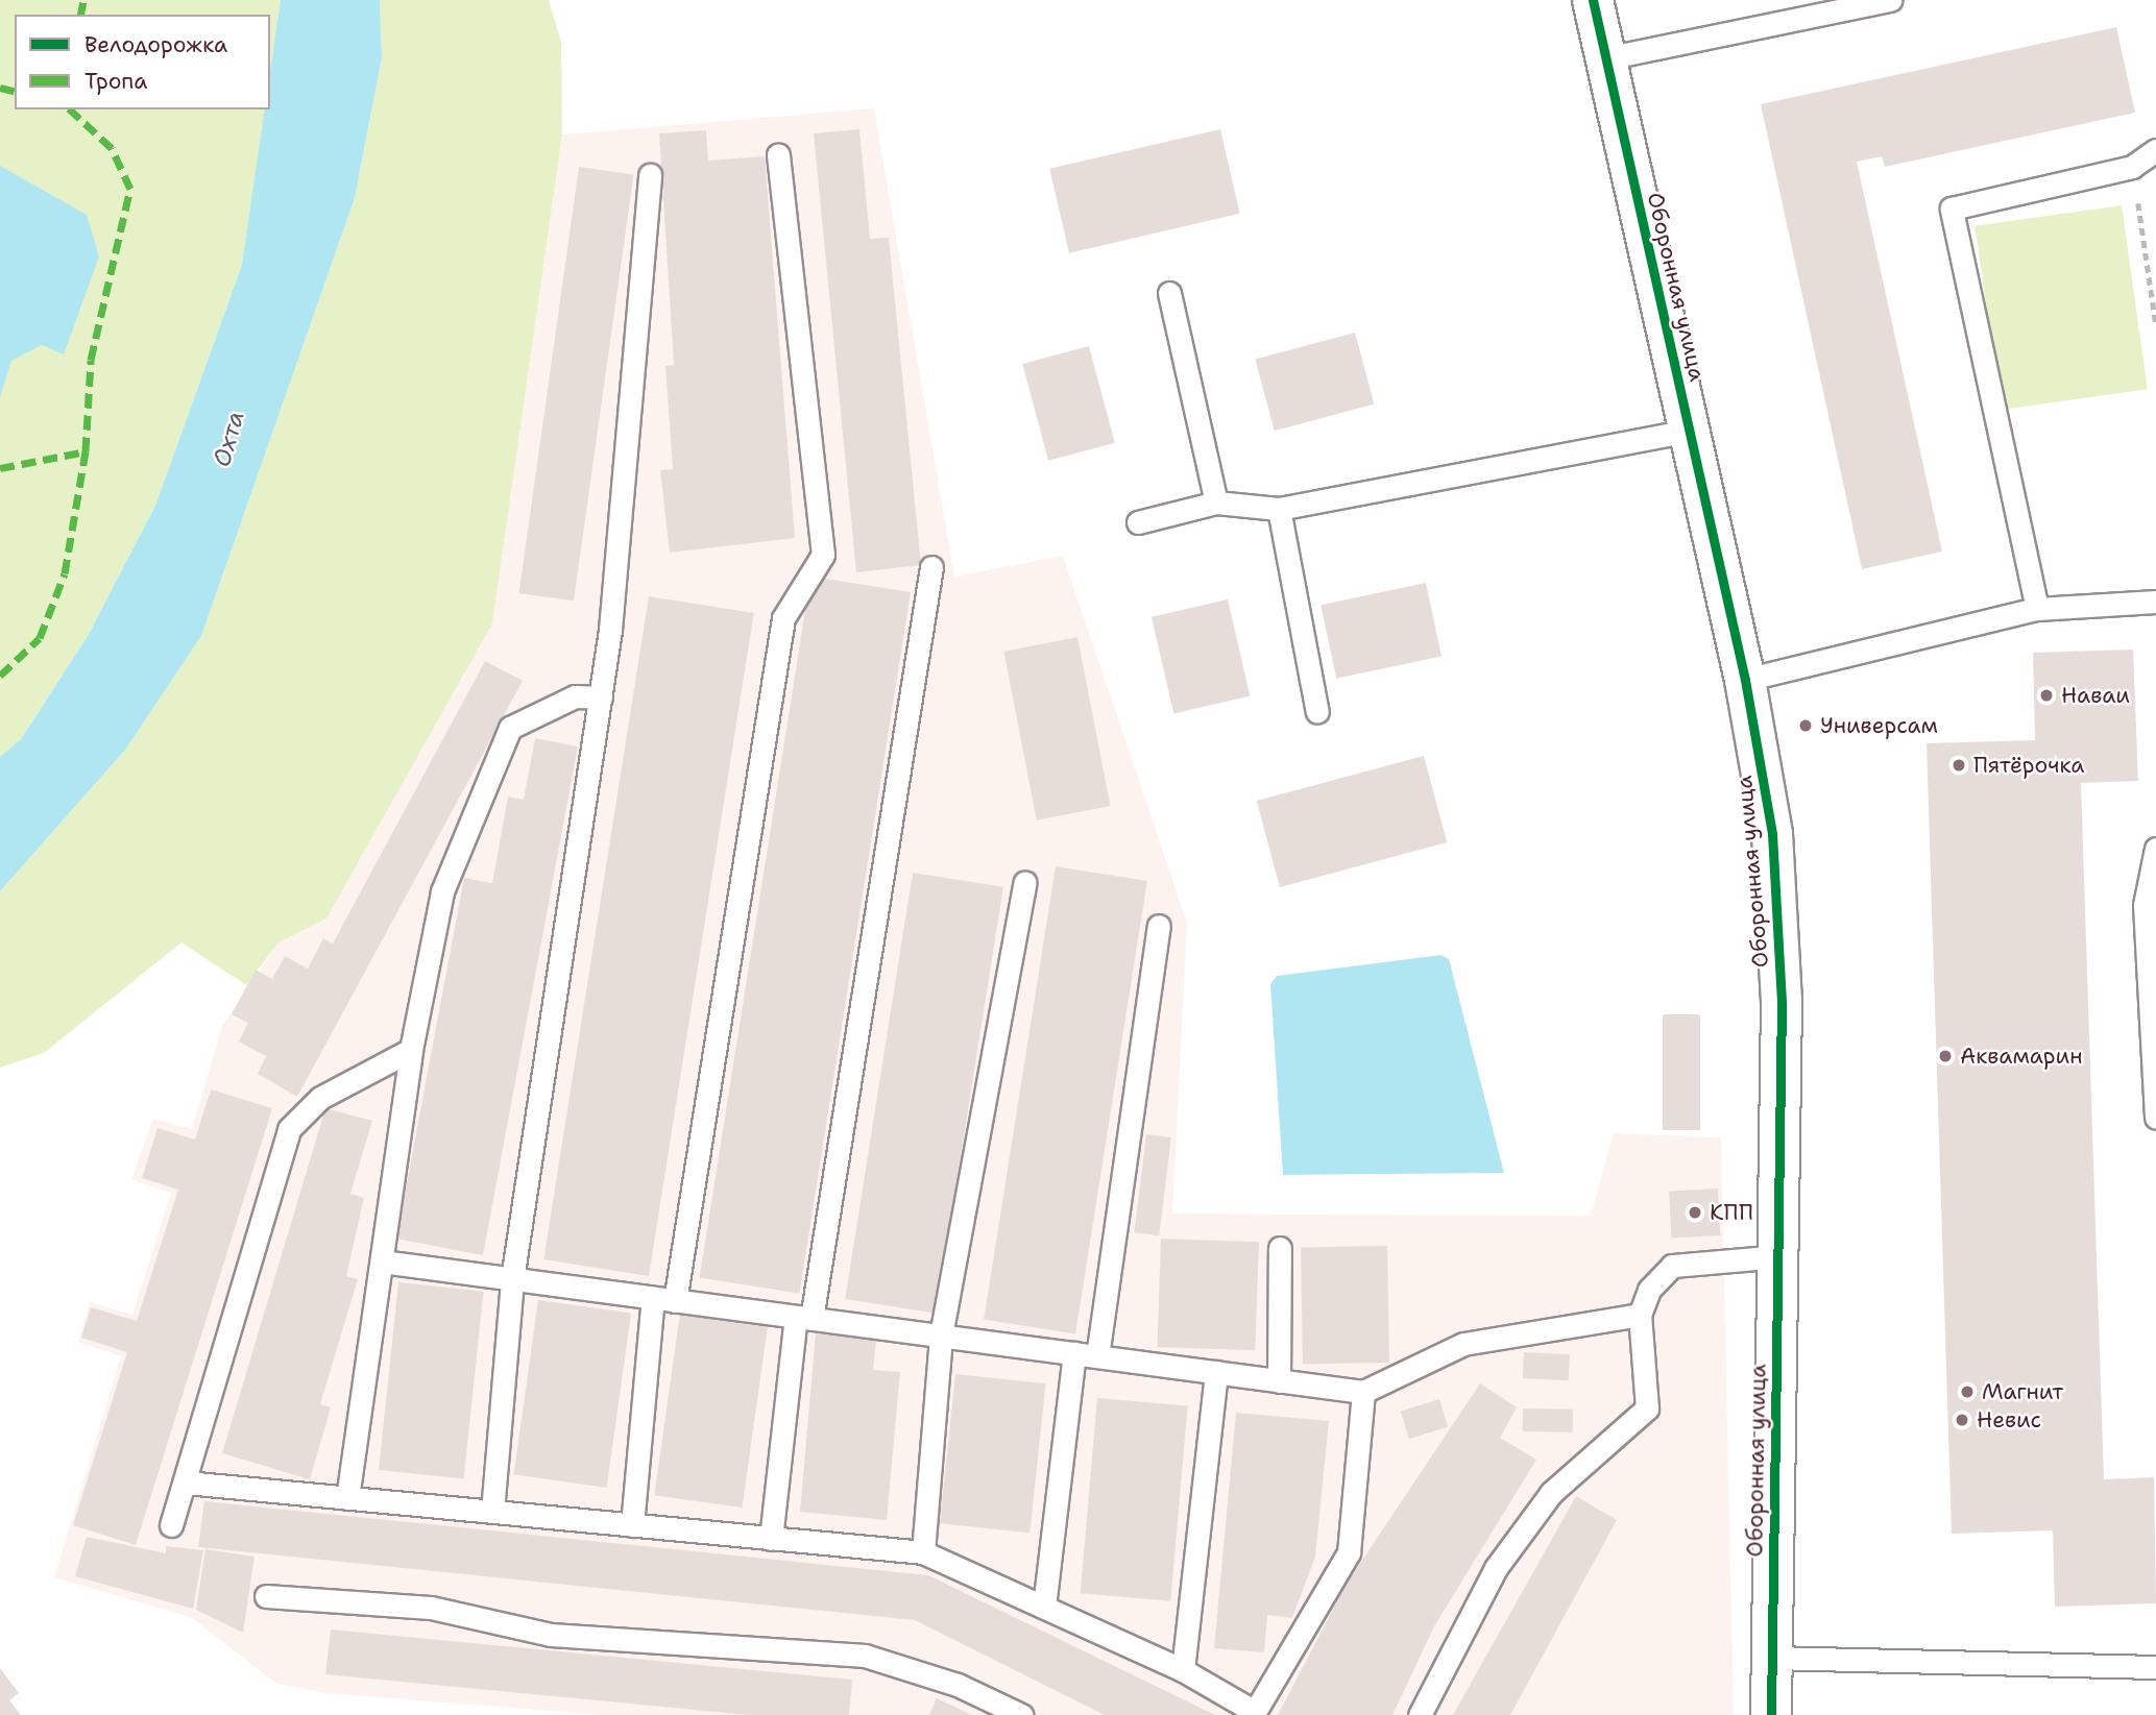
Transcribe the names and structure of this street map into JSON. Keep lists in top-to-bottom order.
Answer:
{
  "streets": {
    "street": ["Оборонная улица"]
  },
  "water": ["Охта"],
  "places": [
    "Наваи",
    "Универсам",
    "Пятёрочка",
    "Аквамарин",
    "КПП",
    "Магнит",
    "Невис"
  ],
  "legend": ["Велодорожка", "Тропа"]
}
